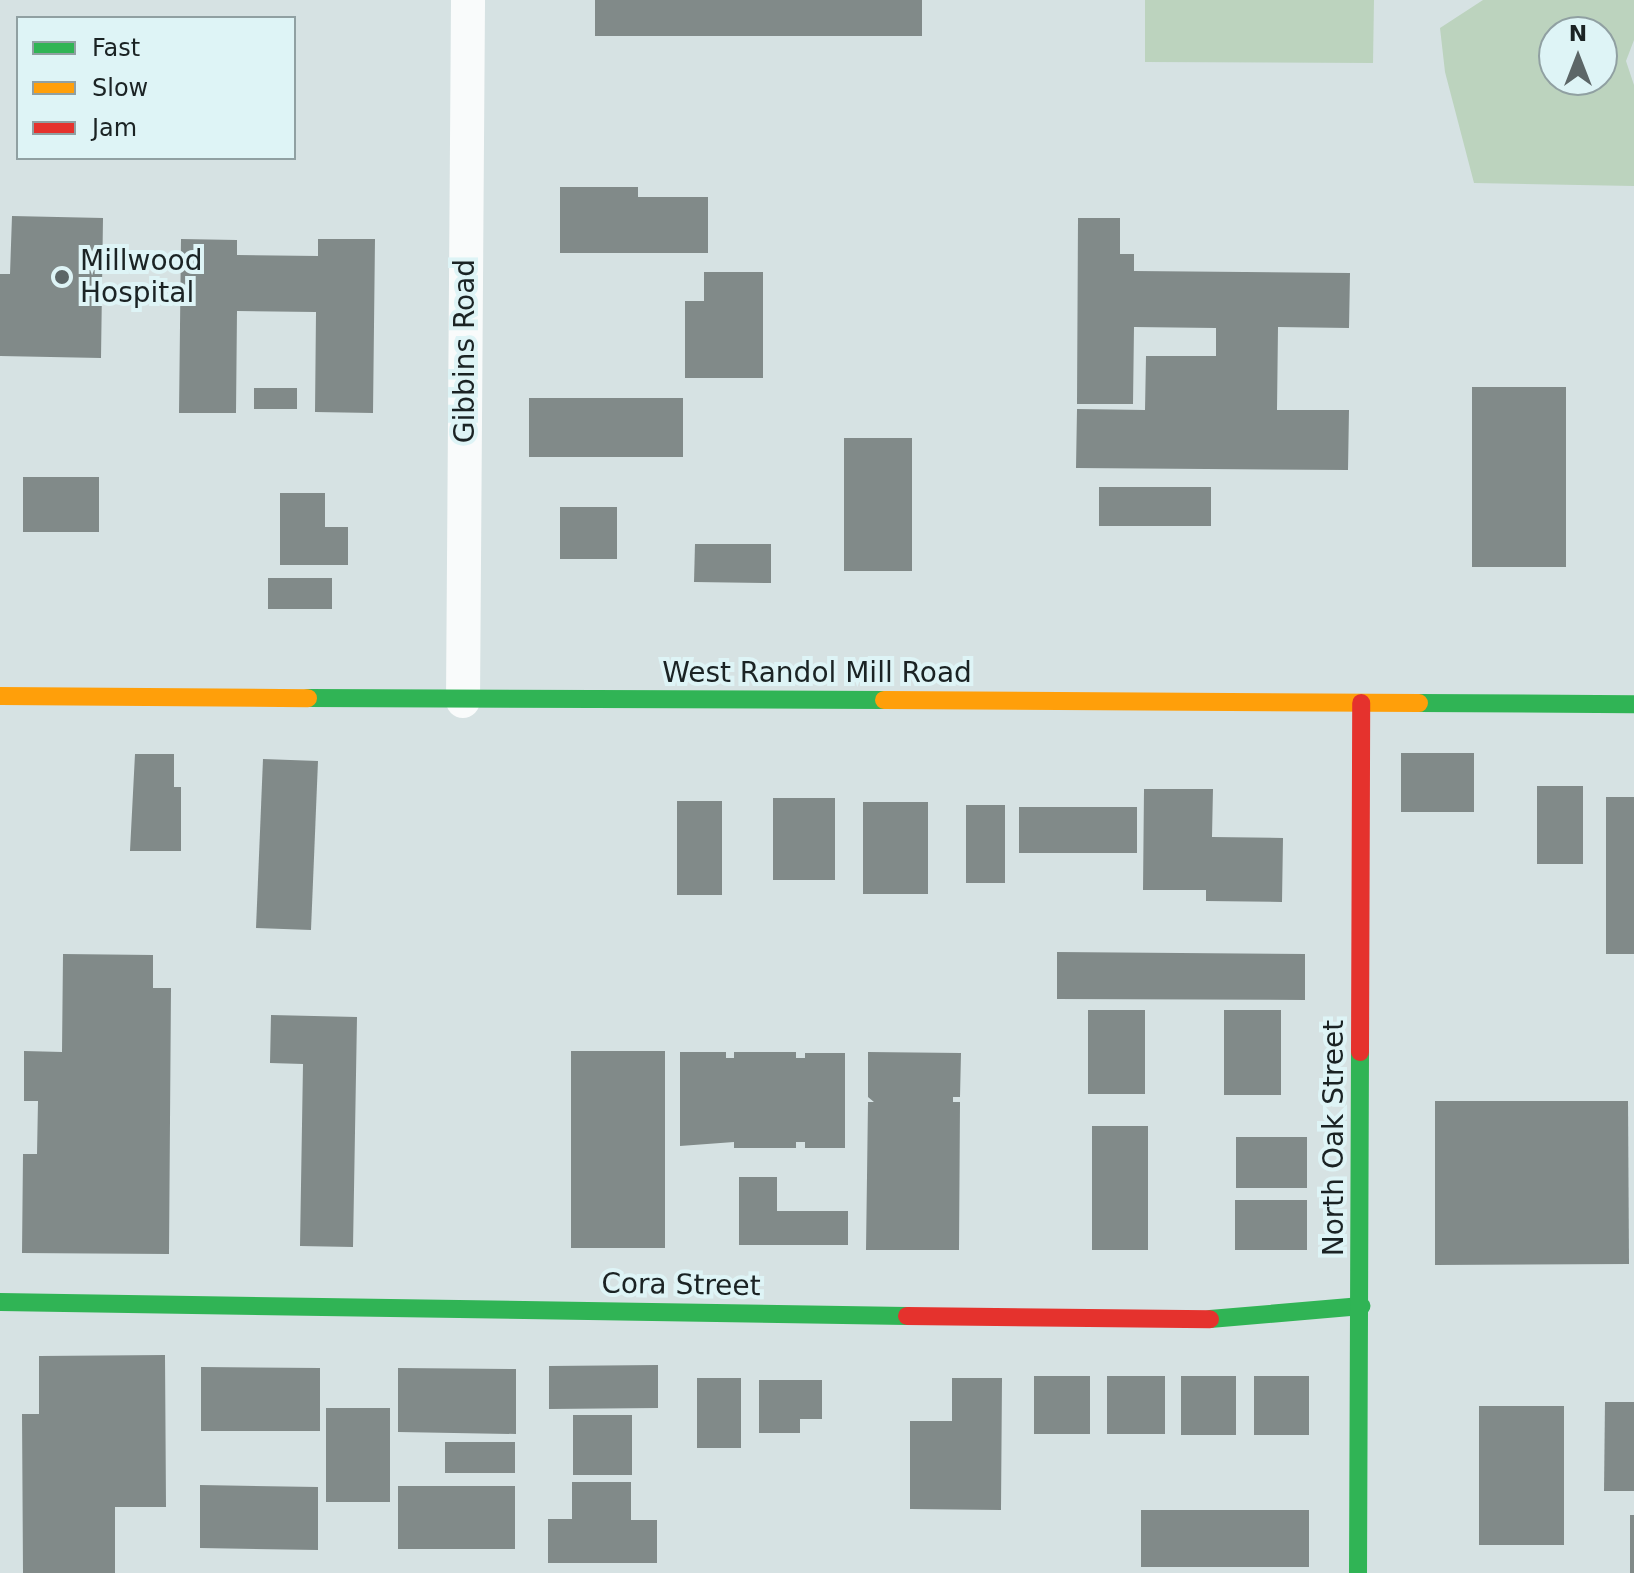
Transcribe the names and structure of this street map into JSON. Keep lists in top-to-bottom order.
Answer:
{
  "streets": {
    "street": [
      "Gibbins Road",
      "West Randol Mill Road",
      "North Oak Street",
      "Cora Street"
    ]
  },
  "crossings": [
    ["Gibbins Road", "West Randol Mill Road"],
    ["West Randol Mill Road", "North Oak Street"],
    ["North Oak Street", "Cora Street"]
  ],
  "places": ["Millwood Hospital"],
  "legend": ["Fast", "Slow", "Jam"],
  "north": "top"
}
